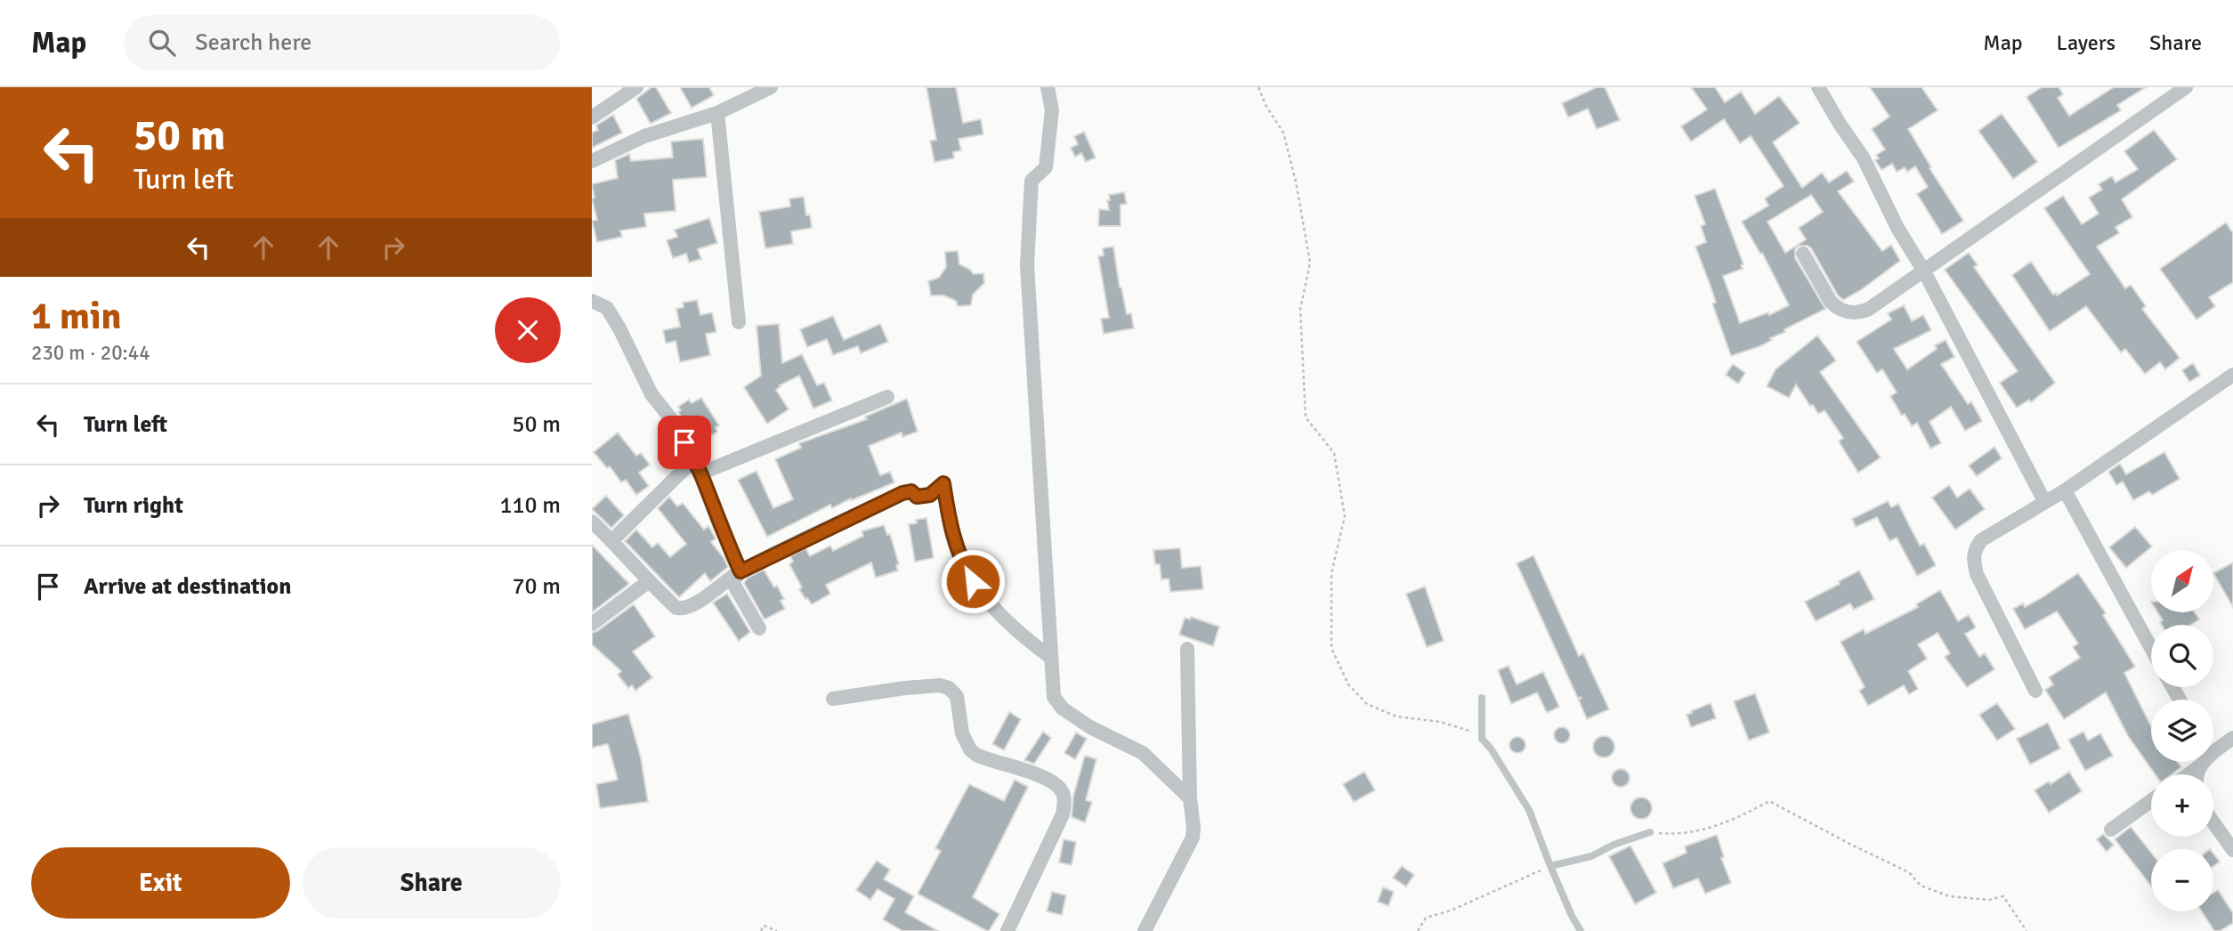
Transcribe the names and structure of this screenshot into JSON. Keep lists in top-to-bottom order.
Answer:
{
  "north": "top right",
  "page": {
    "header": "Map",
    "search": "Search here",
    "nav": ["Map", "Layers", "Share"],
    "turn": ["50 m", "Turn left"],
    "heading": ["1 min", "230 m · 20:44"],
    "list": [
      {
        "name": "Turn left",
        "value": "50 m"
      },
      {
        "name": "Turn right",
        "value": "110 m"
      },
      {
        "name": "Arrive at destination",
        "value": "70 m"
      }
    ],
    "map_buttons": ["+", "−"],
    "buttons": ["Exit", "Share"]
  }
}
